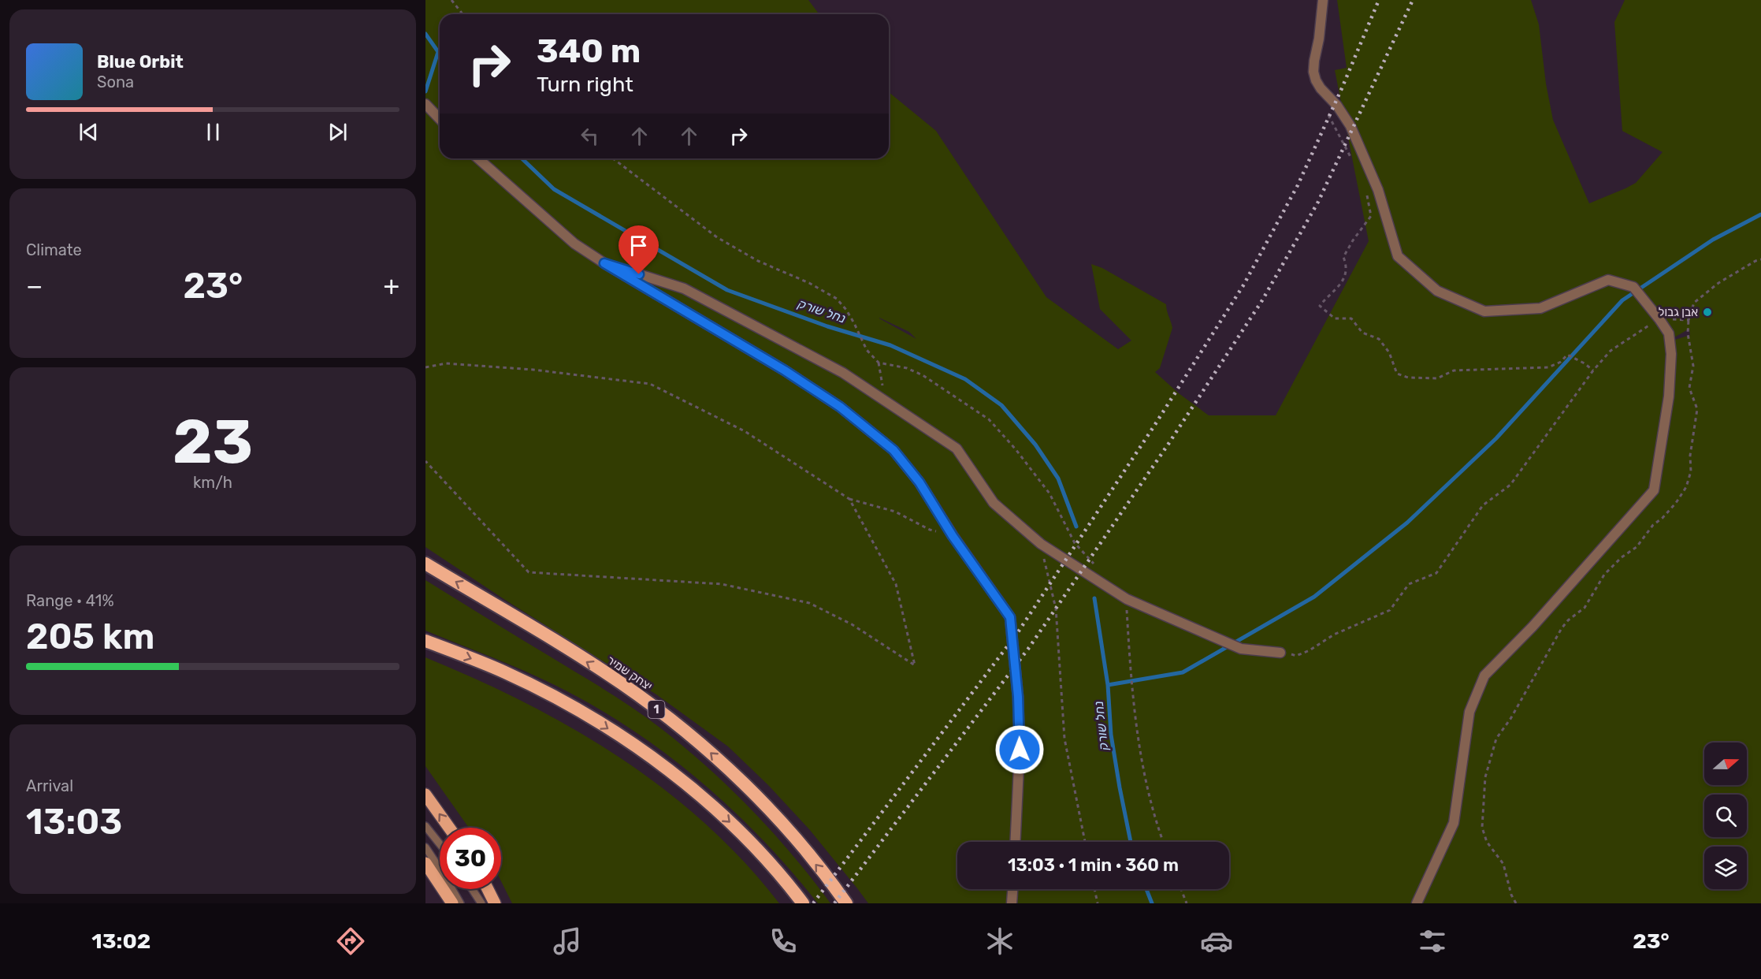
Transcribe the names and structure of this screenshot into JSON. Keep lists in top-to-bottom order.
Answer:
{
  "streets": {
    "highway": ["יצחק שמיר", "1"]
  },
  "water": ["נחל שורק"],
  "places": ["אבן גבול"],
  "north": "right",
  "page": {
    "turn": ["340 m", "Turn right"],
    "song": ["Blue Orbit", "Sona"],
    "tile": [
      "Climate",
      ["23", "km/h"],
      ["Range · 41%", "205 km"],
      ["Arrival", "13:03"]
    ],
    "heat": ["−", "23°", "+"],
    "limit": "30",
    "trip": "13:03 · 1 min · 360 m",
    "tabs": ["13:02", "23°"]
  }
}
